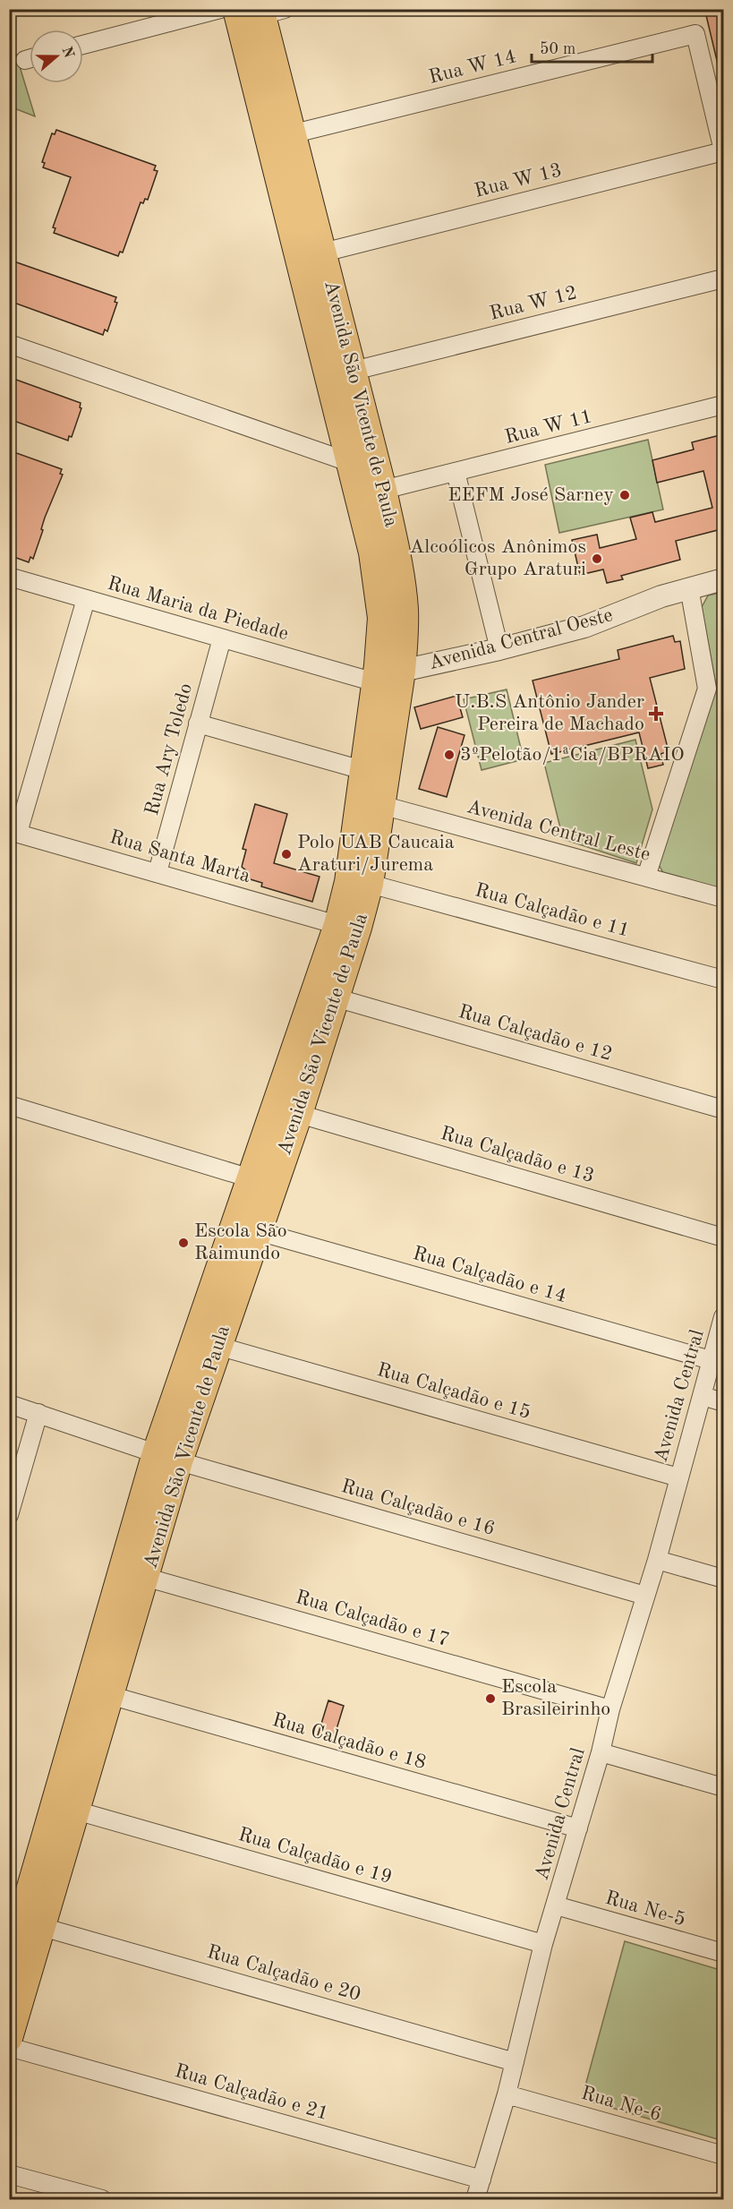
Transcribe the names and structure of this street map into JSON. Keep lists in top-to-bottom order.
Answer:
{
  "streets": {
    "main road": ["Avenida São Vicente de Paula"],
    "street": [
      "Rua W 14",
      "Rua W 13",
      "Rua W 12",
      "Rua W 11",
      "Rua Maria da Piedade",
      "Avenida Central Oeste",
      "Rua Ary Toledo",
      "Avenida Central Leste",
      "Rua Santa Marta",
      "Rua Calçadão e 11",
      "Rua Calçadão e 12",
      "Rua Calçadão e 13",
      "Rua Calçadão e 14",
      "Rua Calçadão e 15",
      "Avenida Central",
      "Rua Calçadão e 16",
      "Rua Calçadão e 17",
      "Rua Calçadão e 18",
      "Rua Calçadão e 19",
      "Rua Ne-5",
      "Rua Calçadão e 20",
      "Rua Calçadão e 21",
      "Rua Ne-6"
    ]
  },
  "crossings": [
    ["Rua W 14", "Rua W 13"],
    ["Rua W 14", "Avenida São Vicente de Paula"],
    ["Rua W 13", "Avenida São Vicente de Paula"],
    ["Rua W 12", "Avenida São Vicente de Paula"],
    ["Avenida São Vicente de Paula", "Rua W 11"],
    ["Avenida São Vicente de Paula", "Rua Maria da Piedade"],
    ["Avenida São Vicente de Paula", "Avenida Central Oeste"],
    ["Avenida São Vicente de Paula", "Avenida Central Leste"],
    ["Avenida São Vicente de Paula", "Rua Santa Marta"],
    ["Avenida São Vicente de Paula", "Rua Calçadão e 11"],
    ["Avenida São Vicente de Paula", "Rua Calçadão e 12"],
    ["Avenida São Vicente de Paula", "Rua Calçadão e 13"],
    ["Avenida São Vicente de Paula", "Rua Calçadão e 14"],
    ["Avenida São Vicente de Paula", "Rua Calçadão e 15"],
    ["Avenida São Vicente de Paula", "Rua Calçadão e 16"],
    ["Avenida São Vicente de Paula", "Rua Calçadão e 17"],
    ["Avenida São Vicente de Paula", "Rua Calçadão e 18"],
    ["Avenida São Vicente de Paula", "Rua Calçadão e 19"],
    ["Avenida São Vicente de Paula", "Rua Calçadão e 20"],
    ["Rua Maria da Piedade", "Avenida Central Oeste"],
    ["Rua Maria da Piedade", "Rua Ary Toledo"],
    ["Rua Ary Toledo", "Rua Santa Marta"],
    ["Rua Calçadão e 14", "Avenida Central"],
    ["Rua Calçadão e 15", "Avenida Central"],
    ["Avenida Central", "Rua Calçadão e 16"],
    ["Avenida Central", "Rua Calçadão e 17"],
    ["Avenida Central", "Rua Calçadão e 18"],
    ["Avenida Central", "Rua Calçadão e 19"],
    ["Avenida Central", "Rua Ne-5"],
    ["Avenida Central", "Rua Calçadão e 20"],
    ["Avenida Central", "Rua Calçadão e 21"],
    ["Avenida Central", "Rua Ne-6"]
  ],
  "places": {
    "other": [
      "EEFM José Sarney",
      "Alcoólicos Anônimos Grupo Araturi",
      "3ºPelotão/1ªCia/BPRAIO",
      "Polo UAB Caucaia Araturi/Jurema",
      "Escola São Raimundo",
      "Escola Brasileirinho"
    ],
    "health": ["U.B.S Antônio Jander Pereira de Machado"]
  },
  "scale_bar": "50 m",
  "north": "right"
}
